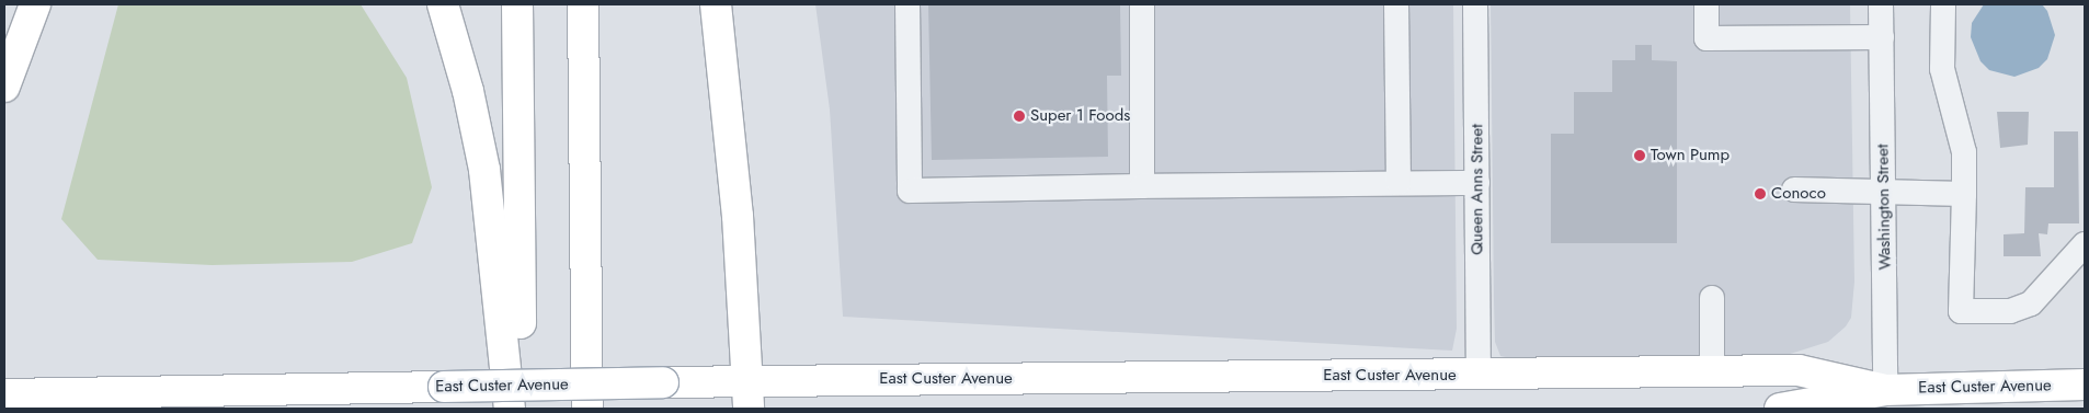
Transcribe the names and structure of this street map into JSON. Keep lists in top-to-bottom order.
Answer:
{
  "streets": {
    "main road": ["East Custer Avenue"],
    "street": ["Queen Anns Street", "Washington Street"]
  },
  "crossings": [
    ["Queen Anns Street", "East Custer Avenue"],
    ["Washington Street", "East Custer Avenue"]
  ],
  "places": ["Super 1 Foods", "Town Pump", "Conoco"]
}
